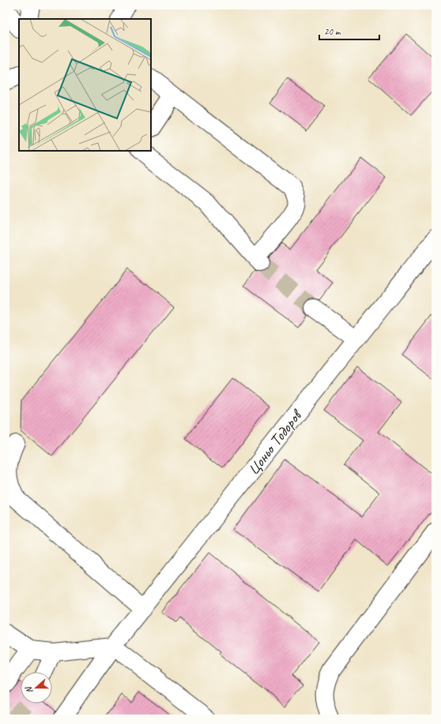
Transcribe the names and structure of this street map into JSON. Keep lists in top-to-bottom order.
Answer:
{
  "streets": {
    "street": ["Цоньо Тодоров"]
  },
  "scale_bar": "20 m",
  "north": "left"
}
